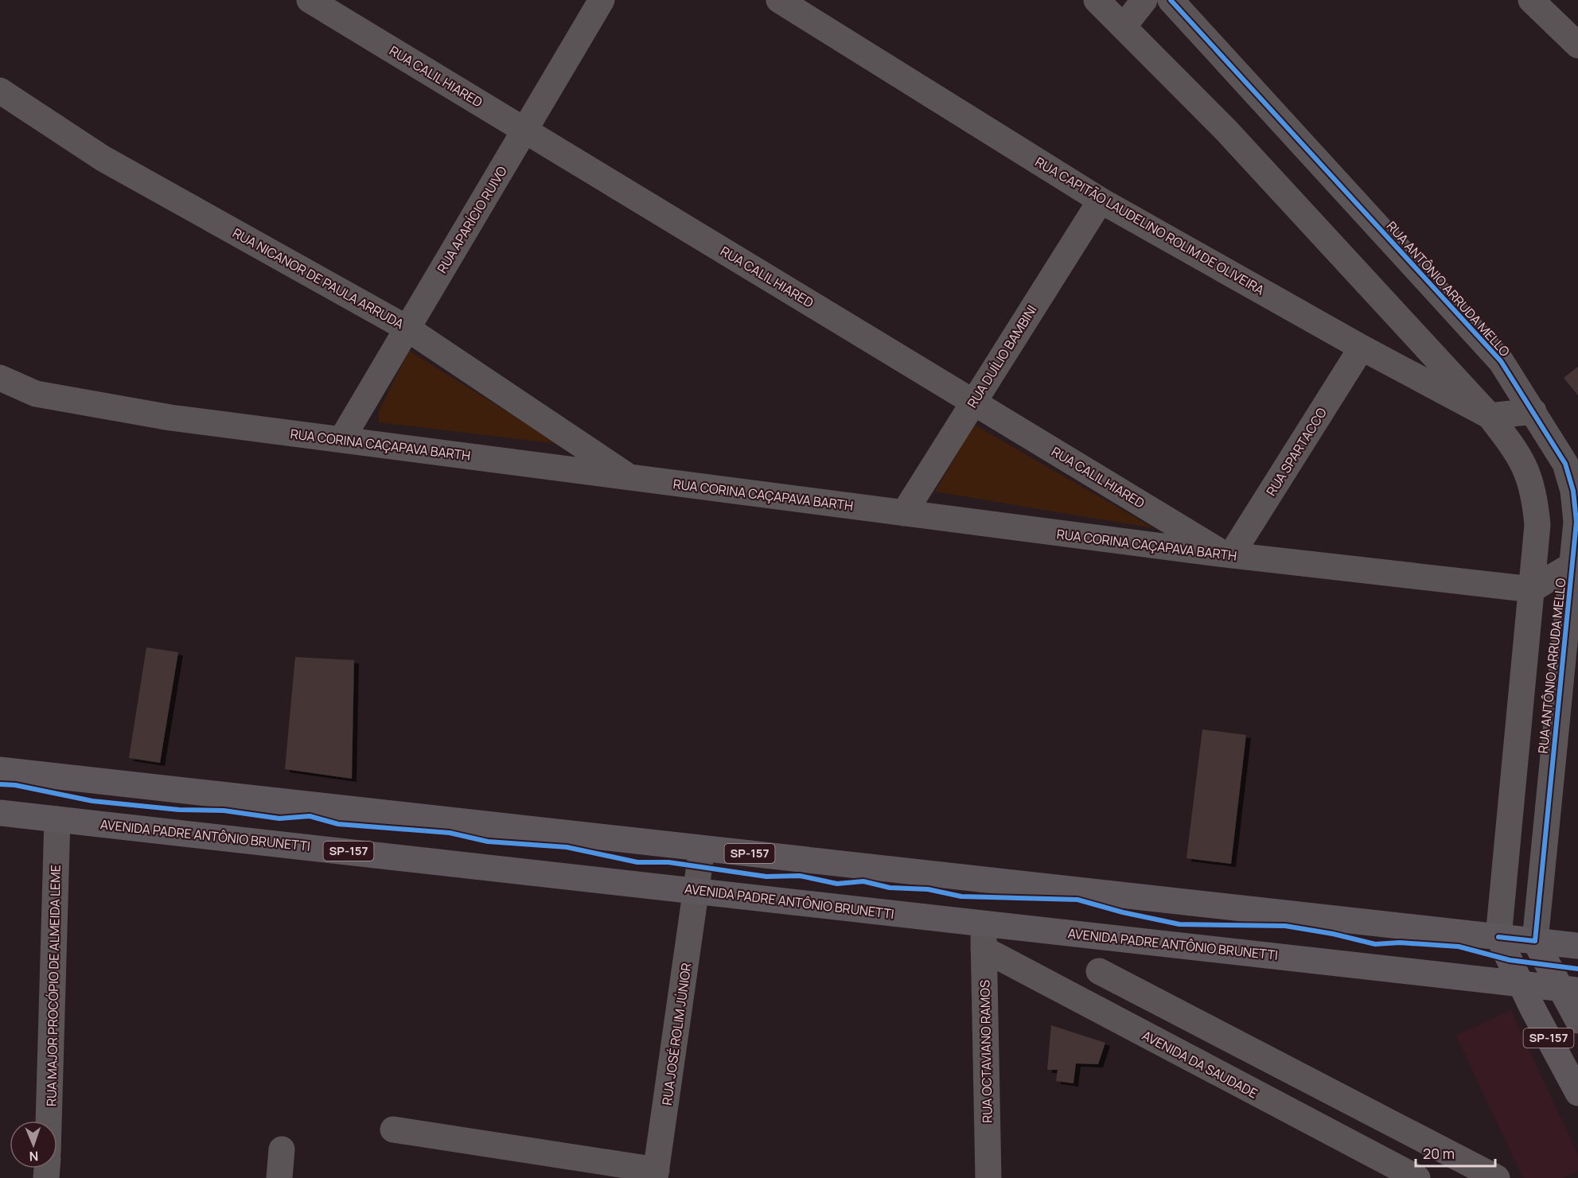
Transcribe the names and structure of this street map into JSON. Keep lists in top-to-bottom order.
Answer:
{
  "streets": {
    "main road": ["AVENIDA PADRE ANTÔNIO BRUNETTI", "SP-157"],
    "street": [
      "RUA CALIL HIARED",
      "RUA APARÍCIO RUIVO",
      "RUA CAPITÃO LAUDELINO ROLIM DE OLIVEIRA",
      "RUA NICANOR DE PAULA ARRUDA",
      "RUA ANTÔNIO ARRUDA MELLO",
      "RUA DUÍLIO BAMBINI",
      "RUA CORINA CAÇAPAVA BARTH",
      "RUA SPARTACCO",
      "RUA MAJOR PROCÓPIO DE ALMEIDA LEME",
      "RUA JOSÉ ROLIM JÚNIOR",
      "RUA OCTAVIANO RAMOS",
      "AVENIDA DA SAUDADE"
    ]
  },
  "crossings": [
    ["RUA CALIL HIARED", "RUA APARÍCIO RUIVO"],
    ["RUA CALIL HIARED", "RUA DUÍLIO BAMBINI"],
    ["RUA CALIL HIARED", "RUA CORINA CAÇAPAVA BARTH"],
    ["RUA CALIL HIARED", "RUA SPARTACCO"],
    ["RUA APARÍCIO RUIVO", "RUA NICANOR DE PAULA ARRUDA"],
    ["RUA APARÍCIO RUIVO", "RUA CORINA CAÇAPAVA BARTH"],
    ["RUA CAPITÃO LAUDELINO ROLIM DE OLIVEIRA", "RUA ANTÔNIO ARRUDA MELLO"],
    ["RUA CAPITÃO LAUDELINO ROLIM DE OLIVEIRA", "RUA DUÍLIO BAMBINI"],
    ["RUA CAPITÃO LAUDELINO ROLIM DE OLIVEIRA", "RUA SPARTACCO"],
    ["RUA NICANOR DE PAULA ARRUDA", "RUA CORINA CAÇAPAVA BARTH"],
    ["RUA ANTÔNIO ARRUDA MELLO", "RUA CORINA CAÇAPAVA BARTH"],
    ["RUA ANTÔNIO ARRUDA MELLO", "SP-157"],
    ["RUA DUÍLIO BAMBINI", "RUA CORINA CAÇAPAVA BARTH"],
    ["RUA CORINA CAÇAPAVA BARTH", "RUA SPARTACCO"],
    ["AVENIDA PADRE ANTÔNIO BRUNETTI", "SP-157"],
    ["AVENIDA PADRE ANTÔNIO BRUNETTI", "RUA MAJOR PROCÓPIO DE ALMEIDA LEME"],
    ["AVENIDA PADRE ANTÔNIO BRUNETTI", "RUA JOSÉ ROLIM JÚNIOR"],
    ["AVENIDA PADRE ANTÔNIO BRUNETTI", "RUA OCTAVIANO RAMOS"],
    ["AVENIDA PADRE ANTÔNIO BRUNETTI", "AVENIDA DA SAUDADE"],
    ["SP-157", "RUA JOSÉ ROLIM JÚNIOR"],
    ["RUA OCTAVIANO RAMOS", "AVENIDA DA SAUDADE"]
  ],
  "scale_bar": "20 m",
  "north": "bottom"
}
